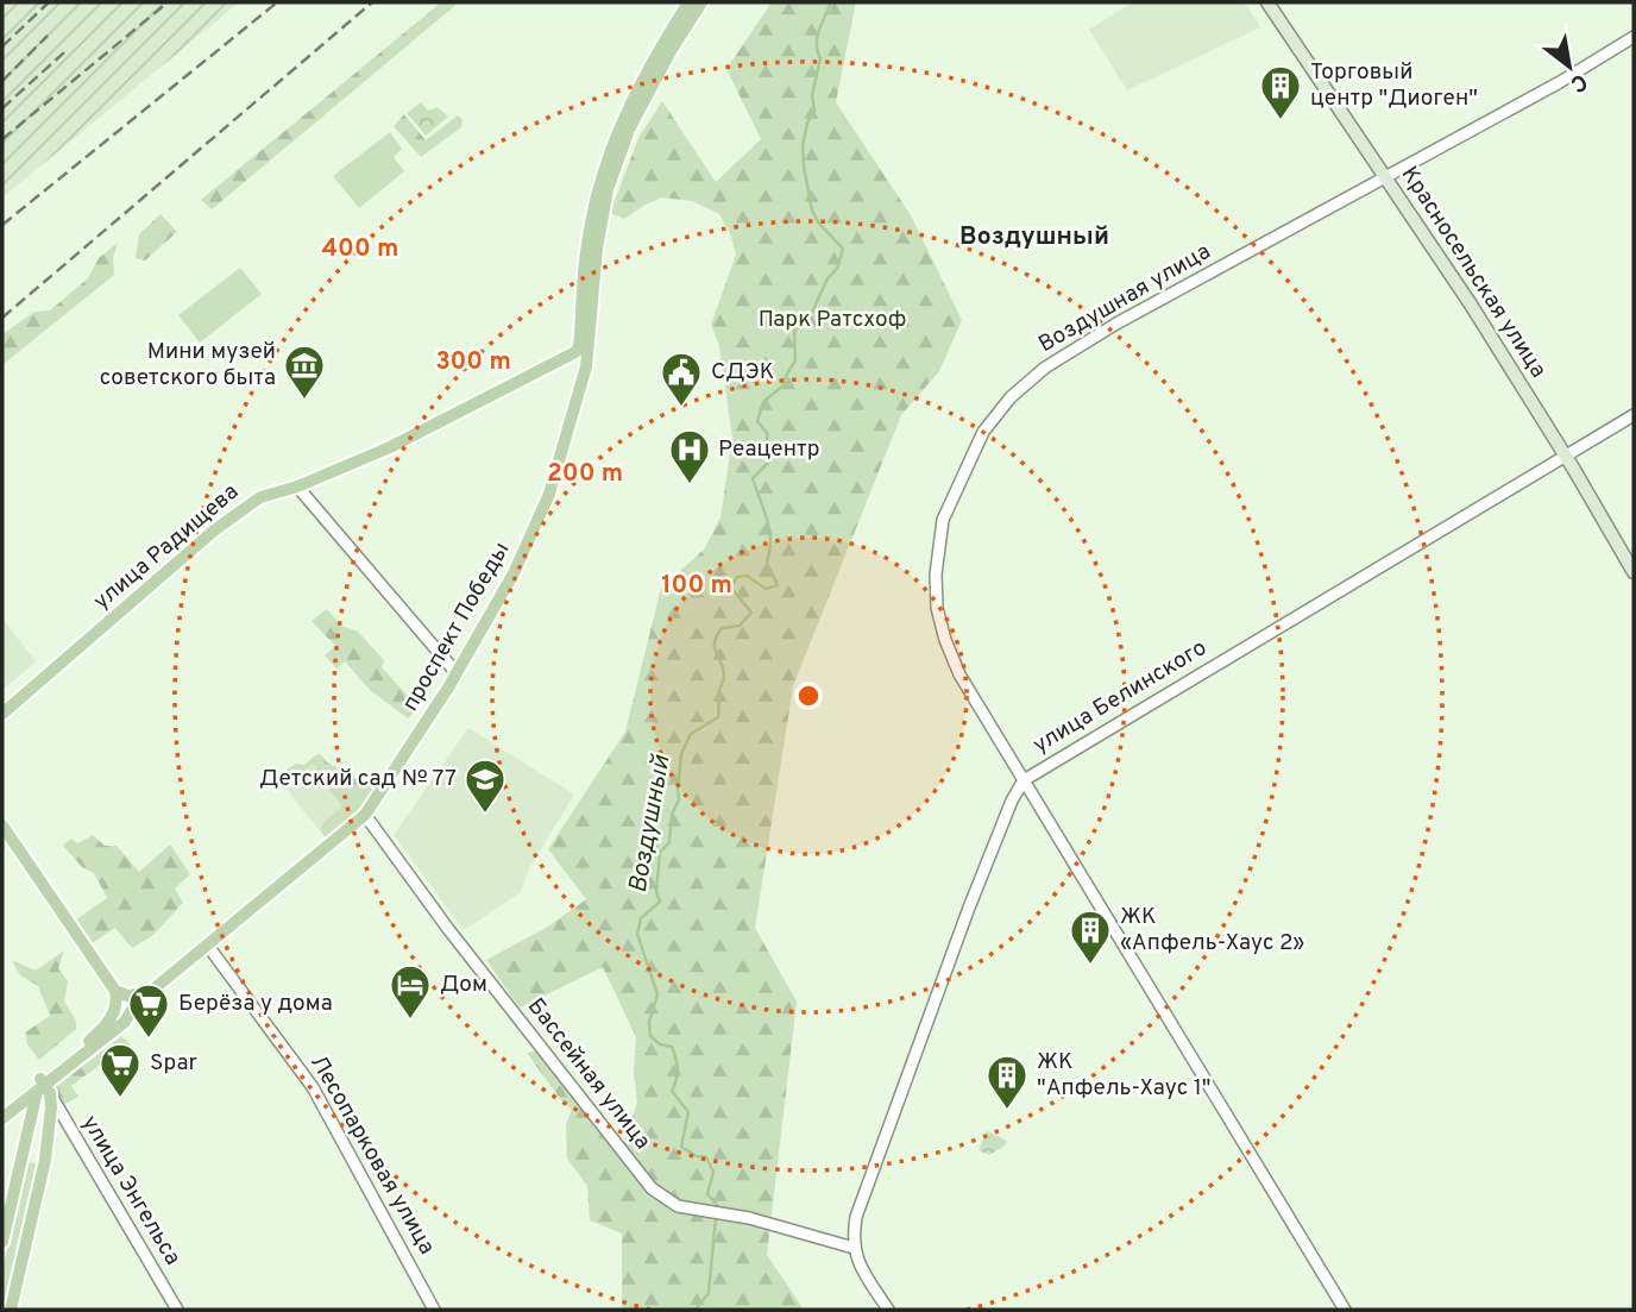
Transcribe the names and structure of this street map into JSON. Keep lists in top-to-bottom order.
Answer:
{
  "streets": {
    "main road": ["Красносельская улица", "улица Радищева", "проспект Победы"],
    "street": [
      "Воздушная улица",
      "улица Белинского",
      "Бассейная улица",
      "Лесопарковая улица",
      "улица Энгельса"
    ]
  },
  "crossings": [
    ["Красносельская улица", "Воздушная улица"],
    ["Красносельская улица", "улица Белинского"],
    ["Воздушная улица", "улица Белинского"],
    ["проспект Победы", "Бассейная улица"],
    ["проспект Победы", "Лесопарковая улица"],
    ["проспект Победы", "улица Энгельса"],
    ["улица Белинского", "Бассейная улица"]
  ],
  "districts": ["Воздушный"],
  "water": ["Воздушный"],
  "parks": ["Парк Ратсхоф"],
  "places": {
    "building": ["Торговый центр \"Диоген\"", "ЖК «Апфель-Хаус 2»", "ЖК \"Апфель-Хаус 1\""],
    "museum": ["Мини музей советского быта"],
    "public building": ["СДЭК"],
    "hospital": ["Реацентр"],
    "school or university": ["Детский сад № 77"],
    "hotel": ["Дом"],
    "supermarket": ["Берёза у дома", "Spar"]
  },
  "north": "bottom right",
  "rings": [
    "400 m",
    "300 m",
    "200 m",
    "100 m"
  ]
}
